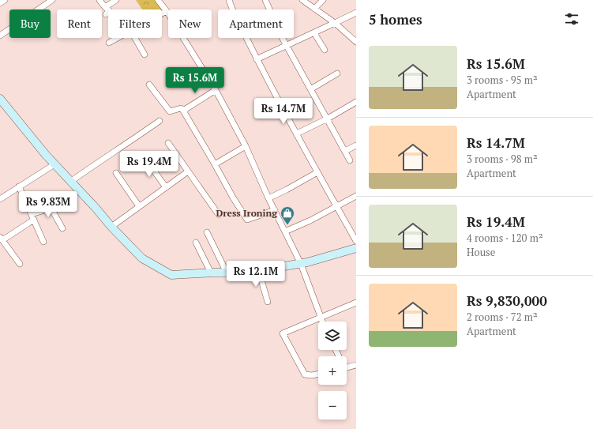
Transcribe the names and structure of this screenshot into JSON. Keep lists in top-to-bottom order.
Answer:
{
  "places": {
    "shop": ["Dress Ironing"]
  },
  "page": {
    "heading": "5 homes",
    "chip": [
      "Buy",
      "Rent",
      "Filters",
      "New",
      "Apartment"
    ],
    "list": [
      {
        "name": "Rs 15.6M",
        "note": "3 rooms · 95 m² · Apartment"
      },
      {
        "name": "Rs 14.7M",
        "note": "3 rooms · 98 m² · Apartment"
      },
      {
        "name": "Rs 19.4M",
        "note": "4 rooms · 120 m² · House"
      },
      {
        "name": "Rs 9,830,000",
        "note": "2 rooms · 72 m² · Apartment"
      }
    ],
    "price": [
      "Rs 15.6M",
      "Rs 14.7M",
      "Rs 19.4M",
      "Rs 9.83M",
      "Rs 12.1M"
    ],
    "map_buttons": ["+", "−"]
  }
}
